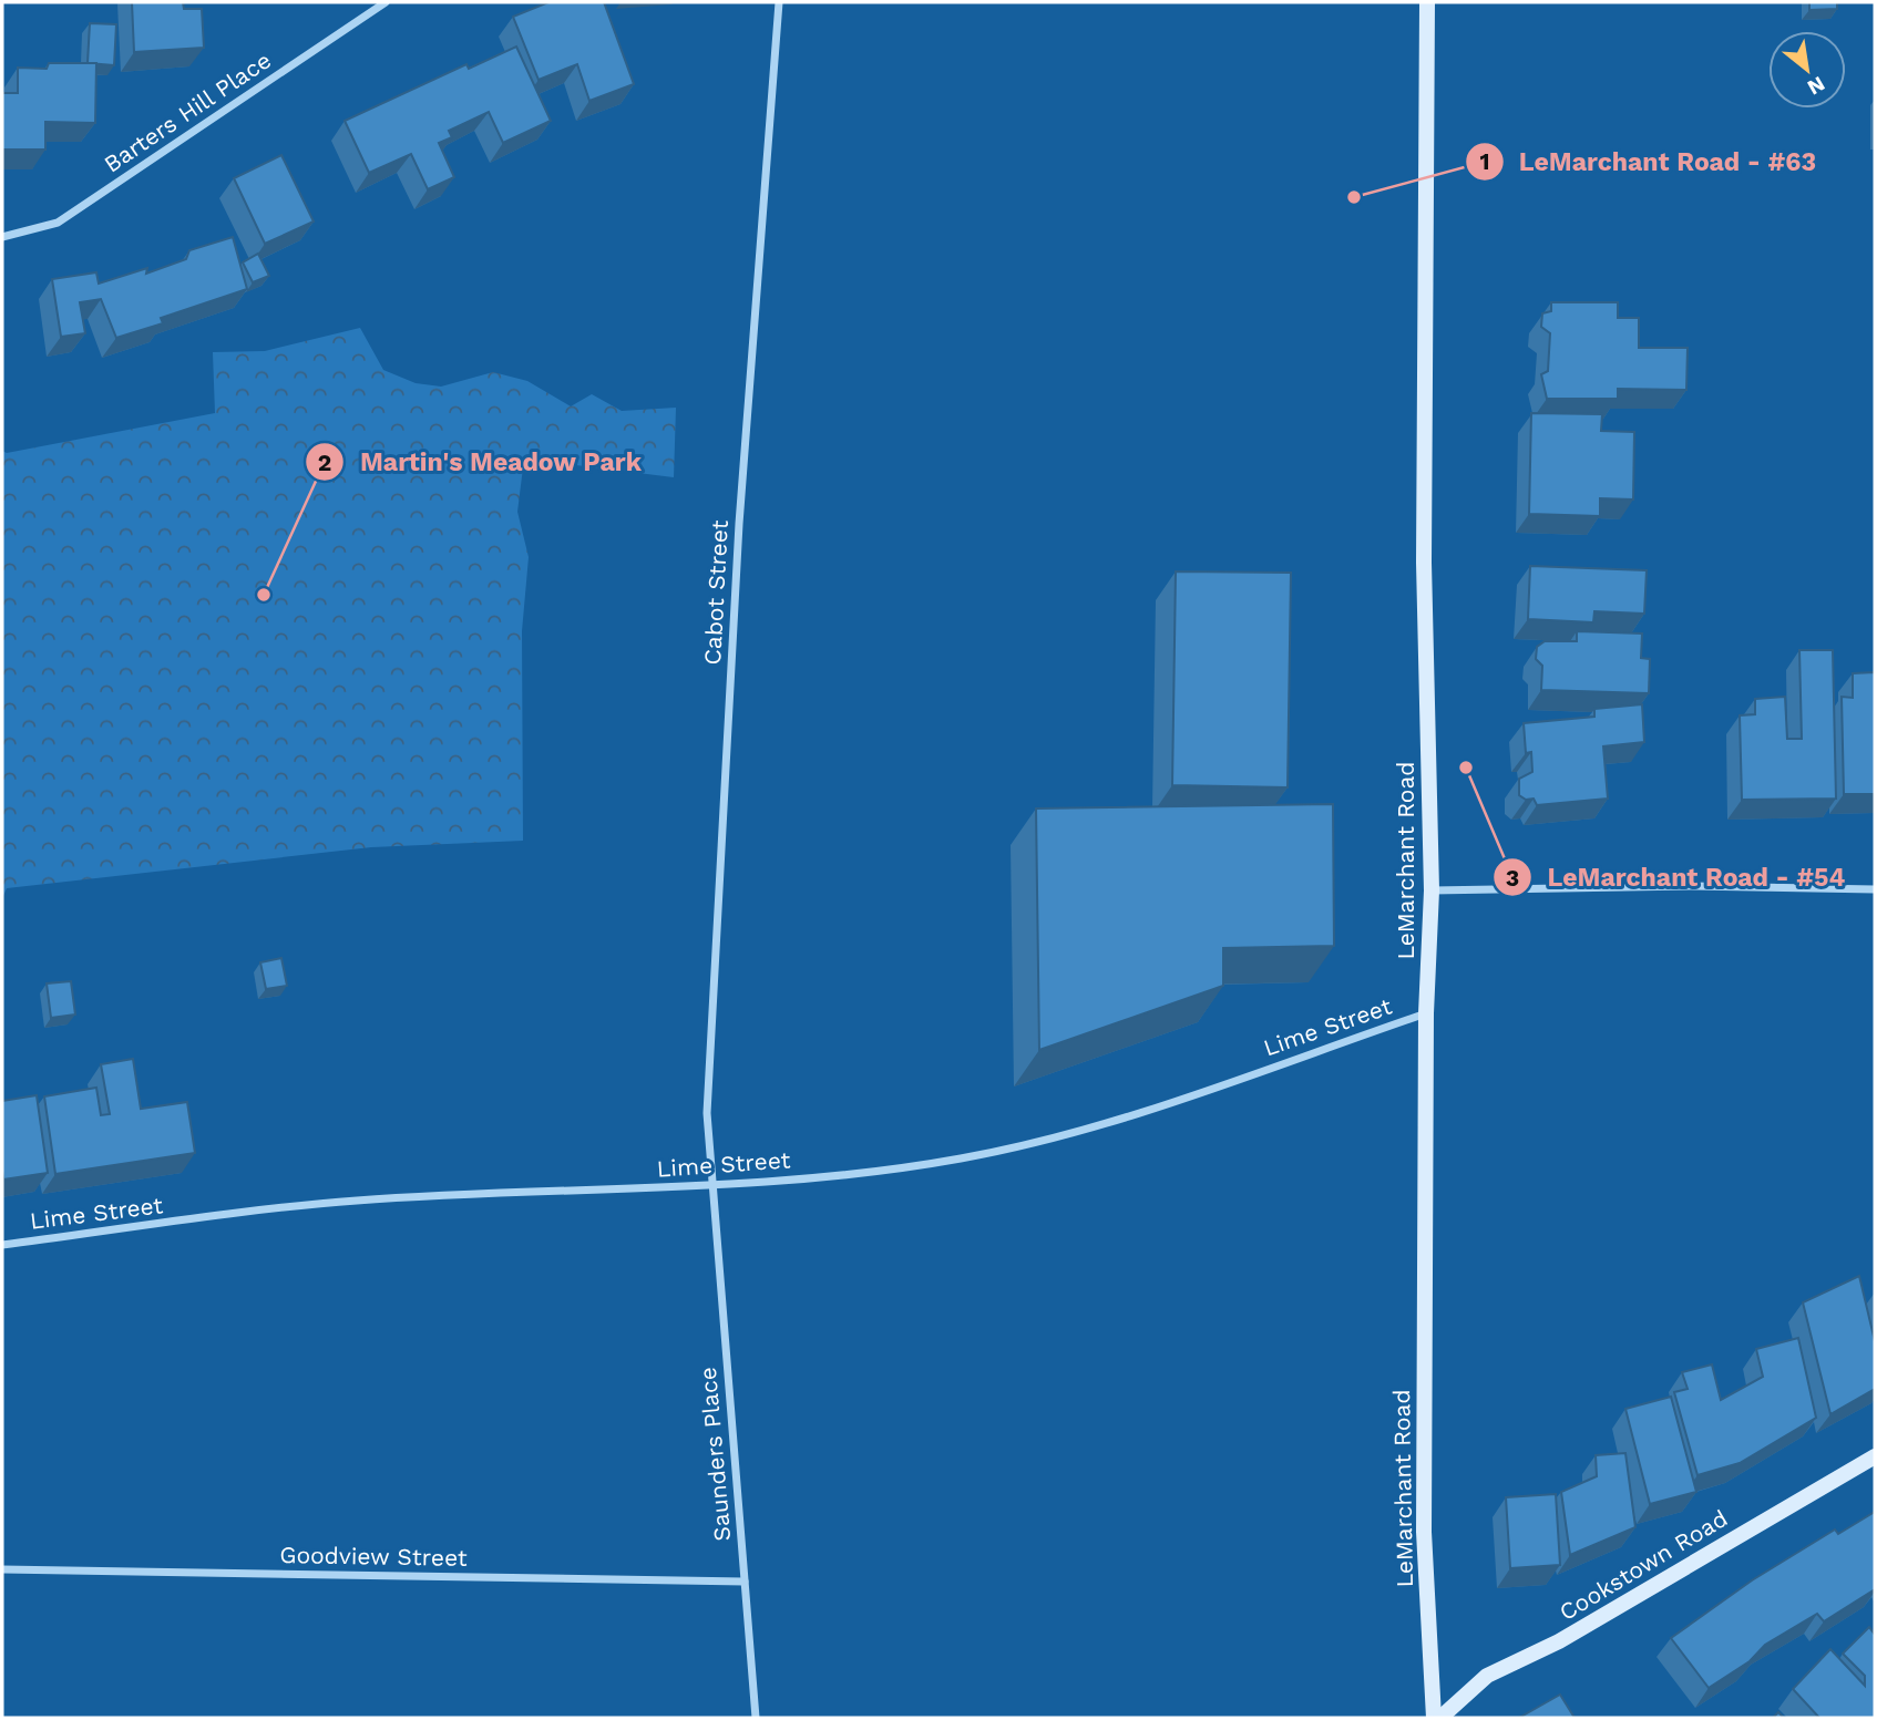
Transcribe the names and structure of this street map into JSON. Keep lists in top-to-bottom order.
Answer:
{
  "streets": {
    "main road": ["LeMarchant Road", "Cookstown Road"],
    "street": [
      "Barters Hill Place",
      "Cabot Street",
      "Lime Street",
      "Saunders Place",
      "Goodview Street"
    ]
  },
  "crossings": [
    ["Cabot Street", "Lime Street"],
    ["Cabot Street", "Saunders Place"],
    ["LeMarchant Road", "Lime Street"],
    ["Lime Street", "Saunders Place"],
    ["Saunders Place", "Goodview Street"]
  ],
  "places": ["LeMarchant Road - #63", "Martin's Meadow Park", "LeMarchant Road - #54"],
  "north": "bottom right"
}
